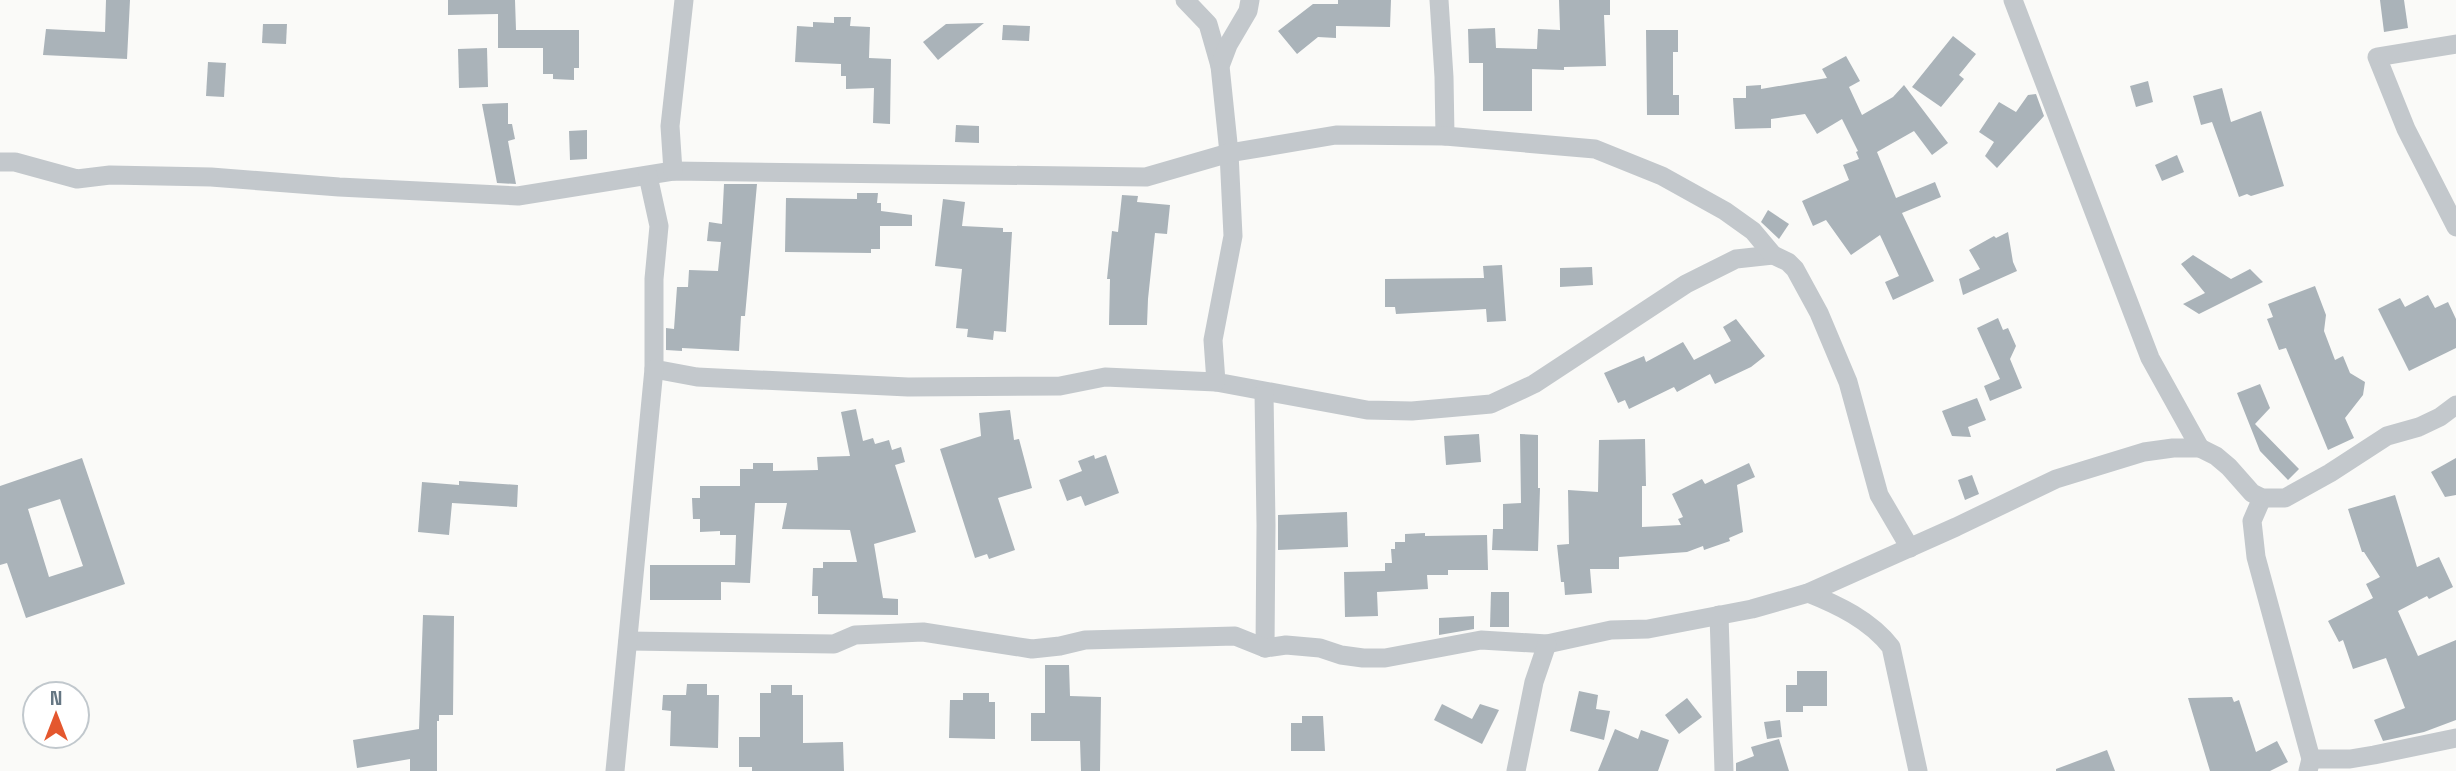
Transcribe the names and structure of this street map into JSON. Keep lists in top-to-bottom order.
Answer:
{
  "north": "top"
}
